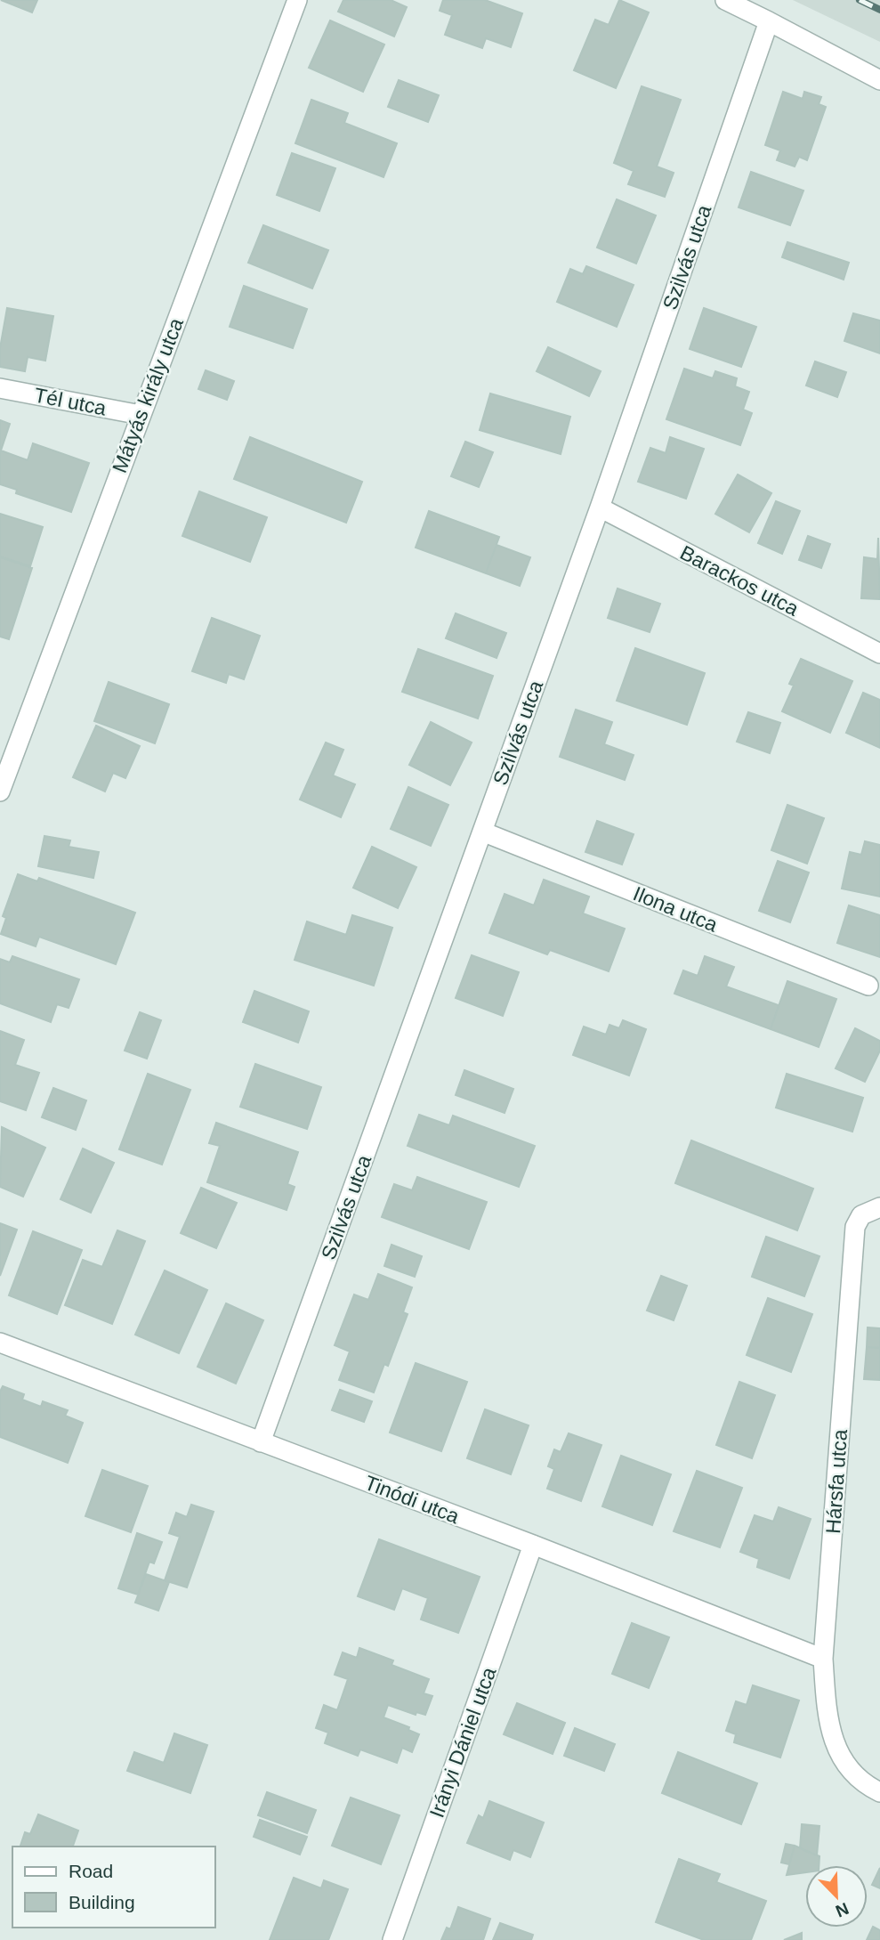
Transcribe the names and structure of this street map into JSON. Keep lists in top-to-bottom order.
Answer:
{
  "streets": {
    "street": [
      "Szilvás utca",
      "Mátyás király utca",
      "Tél utca",
      "Barackos utca",
      "Ilona utca",
      "Hársfa utca",
      "Tinódi utca",
      "Irányi Dániel utca"
    ]
  },
  "crossings": [
    ["Szilvás utca", "Barackos utca"],
    ["Szilvás utca", "Ilona utca"],
    ["Szilvás utca", "Tinódi utca"],
    ["Mátyás király utca", "Tél utca"],
    ["Hársfa utca", "Tinódi utca"],
    ["Tinódi utca", "Irányi Dániel utca"]
  ],
  "legend": ["Road", "Building"],
  "north": "bottom right"
}
